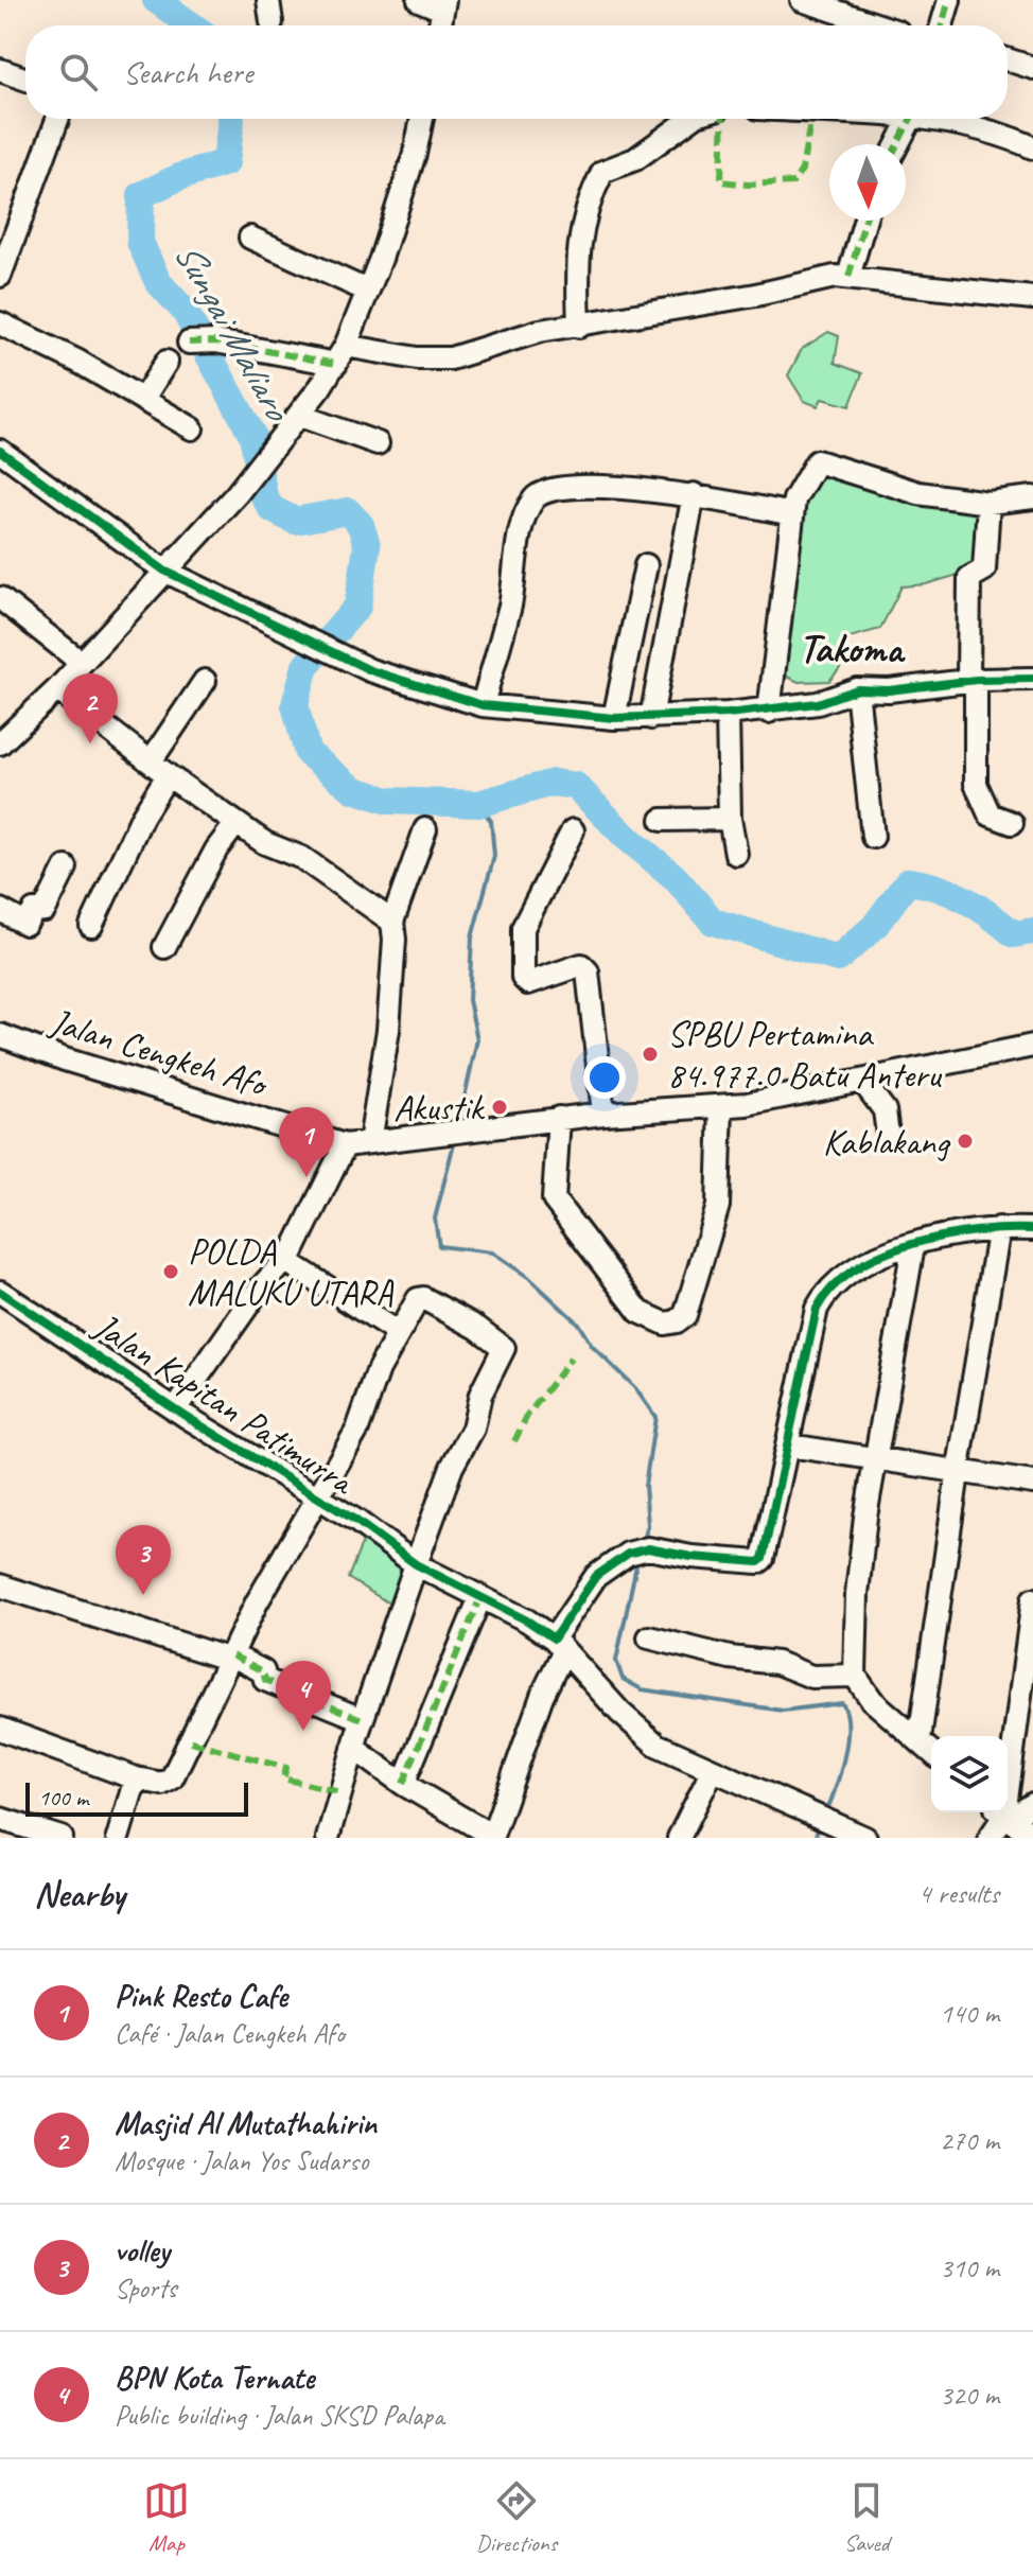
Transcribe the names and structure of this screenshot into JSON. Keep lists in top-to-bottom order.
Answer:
{
  "streets": {
    "street": ["Jalan Cengkeh Afo", "Jalan Kapitan Patimurra"]
  },
  "districts": ["Takoma"],
  "water": ["Sungai Maliaro"],
  "places": [
    "SPBU Pertamina 84.977.0 Batu Anteru",
    "Akustik",
    "Kablakang",
    "POLDA MALUKU UTARA"
  ],
  "scale_bar": "100 m",
  "north": "bottom",
  "page": {
    "search": "Search here",
    "pins": [
      "2",
      "1",
      "3",
      "4"
    ],
    "scale": "100 m",
    "heading": ["Nearby", "4 results"],
    "list": [
      {
        "mark": "1",
        "name": "Pink Resto Cafe",
        "note": "Café · Jalan Cengkeh Afo",
        "value": "140 m"
      },
      {
        "mark": "2",
        "name": "Masjid Al Mutathahirin",
        "note": "Mosque · Jalan Yos Sudarso",
        "value": "270 m"
      },
      {
        "mark": "3",
        "name": "volley",
        "note": "Sports",
        "value": "310 m"
      },
      {
        "mark": "4",
        "name": "BPN Kota Ternate",
        "note": "Public building · Jalan SKSD Palapa",
        "value": "320 m"
      }
    ],
    "nav": ["Map", "Directions", "Saved"]
  }
}
